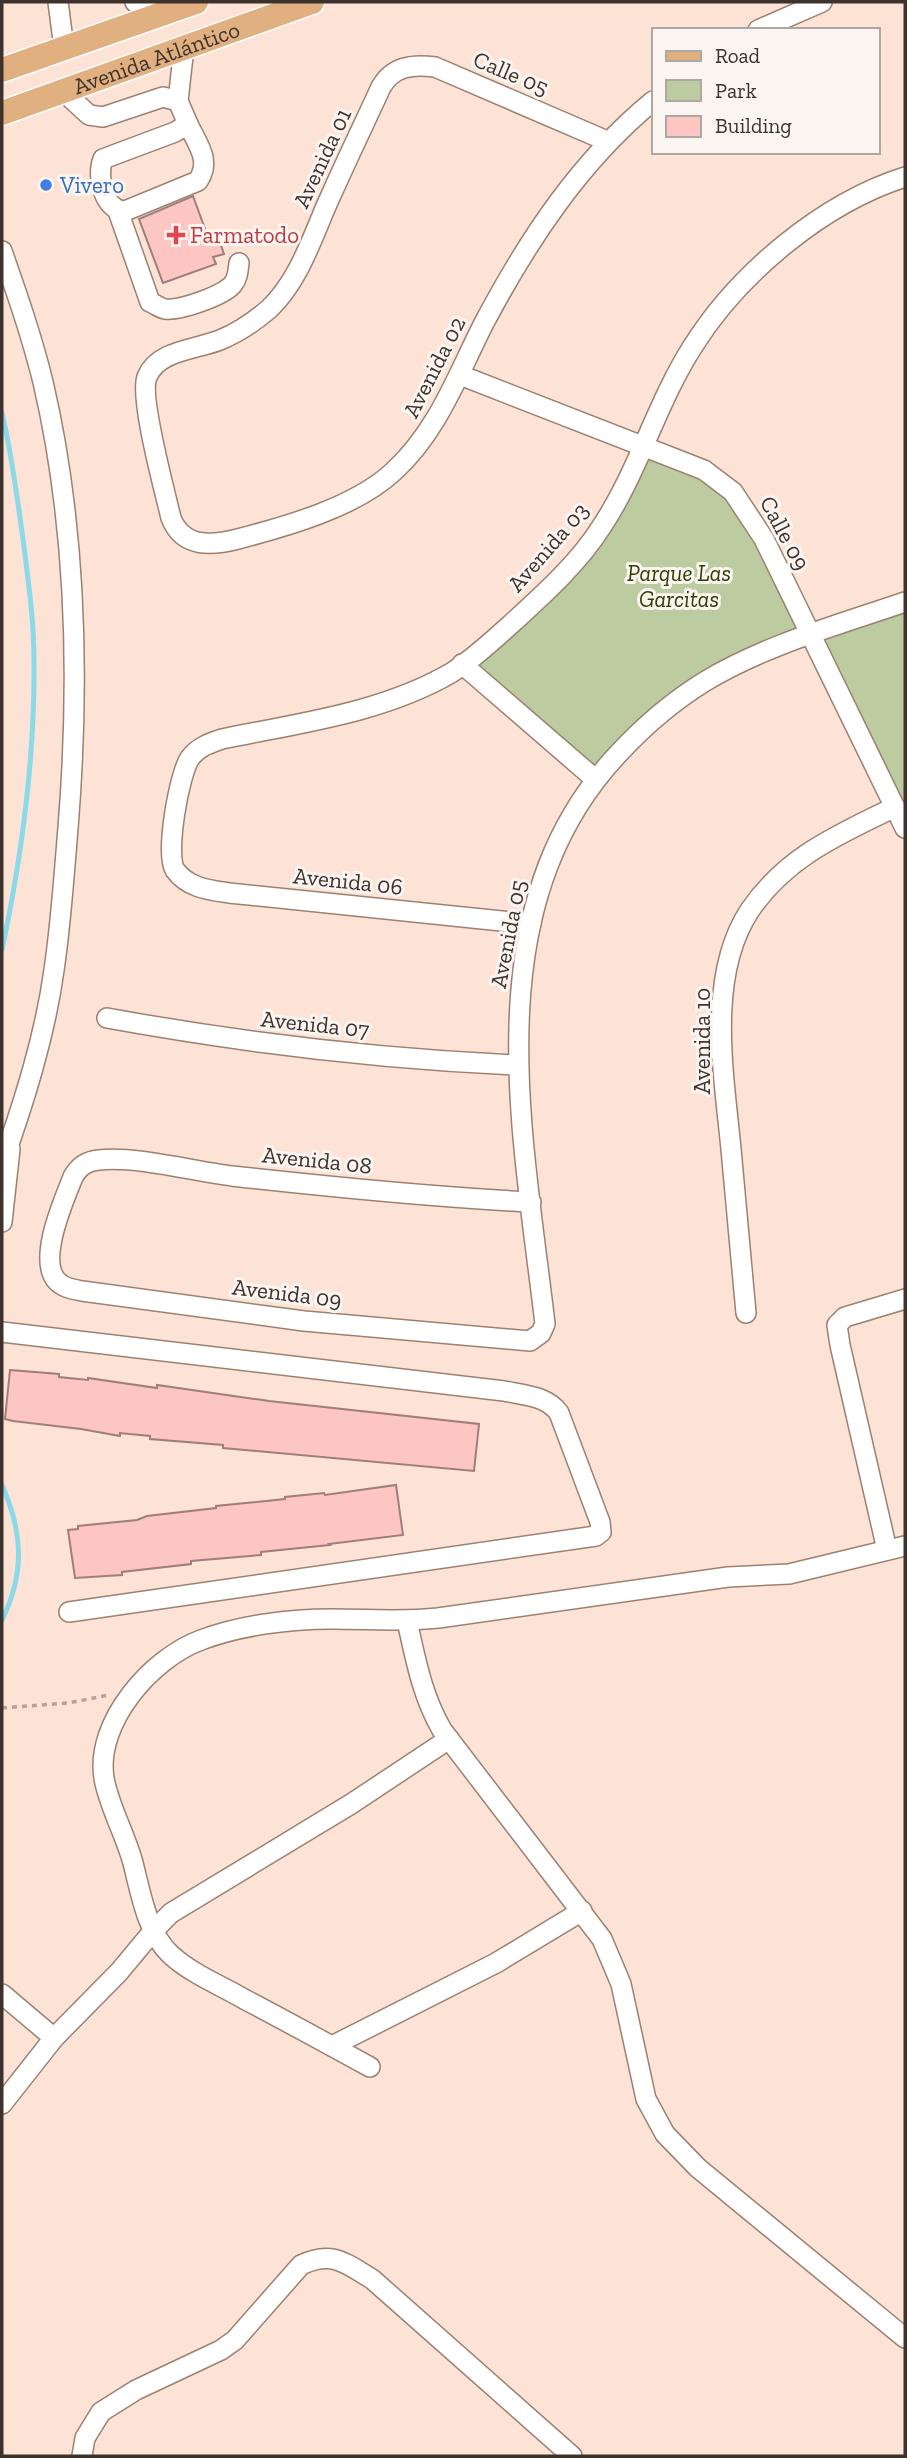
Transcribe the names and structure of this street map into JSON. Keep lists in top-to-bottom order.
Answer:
{
  "streets": {
    "main road": ["Avenida Atlántico"],
    "street": [
      "Calle 05",
      "Avenida 01",
      "Avenida 02",
      "Calle 09",
      "Avenida 03",
      "Avenida 06",
      "Avenida 05",
      "Avenida 07",
      "Avenida 10",
      "Avenida 08",
      "Avenida 09"
    ]
  },
  "crossings": [
    ["Calle 05", "Avenida 01"],
    ["Calle 05", "Avenida 02"],
    ["Avenida 01", "Avenida 02"],
    ["Avenida 02", "Calle 09"],
    ["Calle 09", "Avenida 03"],
    ["Calle 09", "Avenida 05"],
    ["Calle 09", "Avenida 10"],
    ["Avenida 03", "Avenida 06"],
    ["Avenida 06", "Avenida 05"],
    ["Avenida 05", "Avenida 07"],
    ["Avenida 05", "Avenida 08"],
    ["Avenida 05", "Avenida 09"],
    ["Avenida 08", "Avenida 09"]
  ],
  "parks": ["Parque Las Garcitas"],
  "places": {
    "other": ["Vivero"],
    "health": ["Farmatodo"]
  },
  "legend": ["Road", "Park", "Building"]
}
